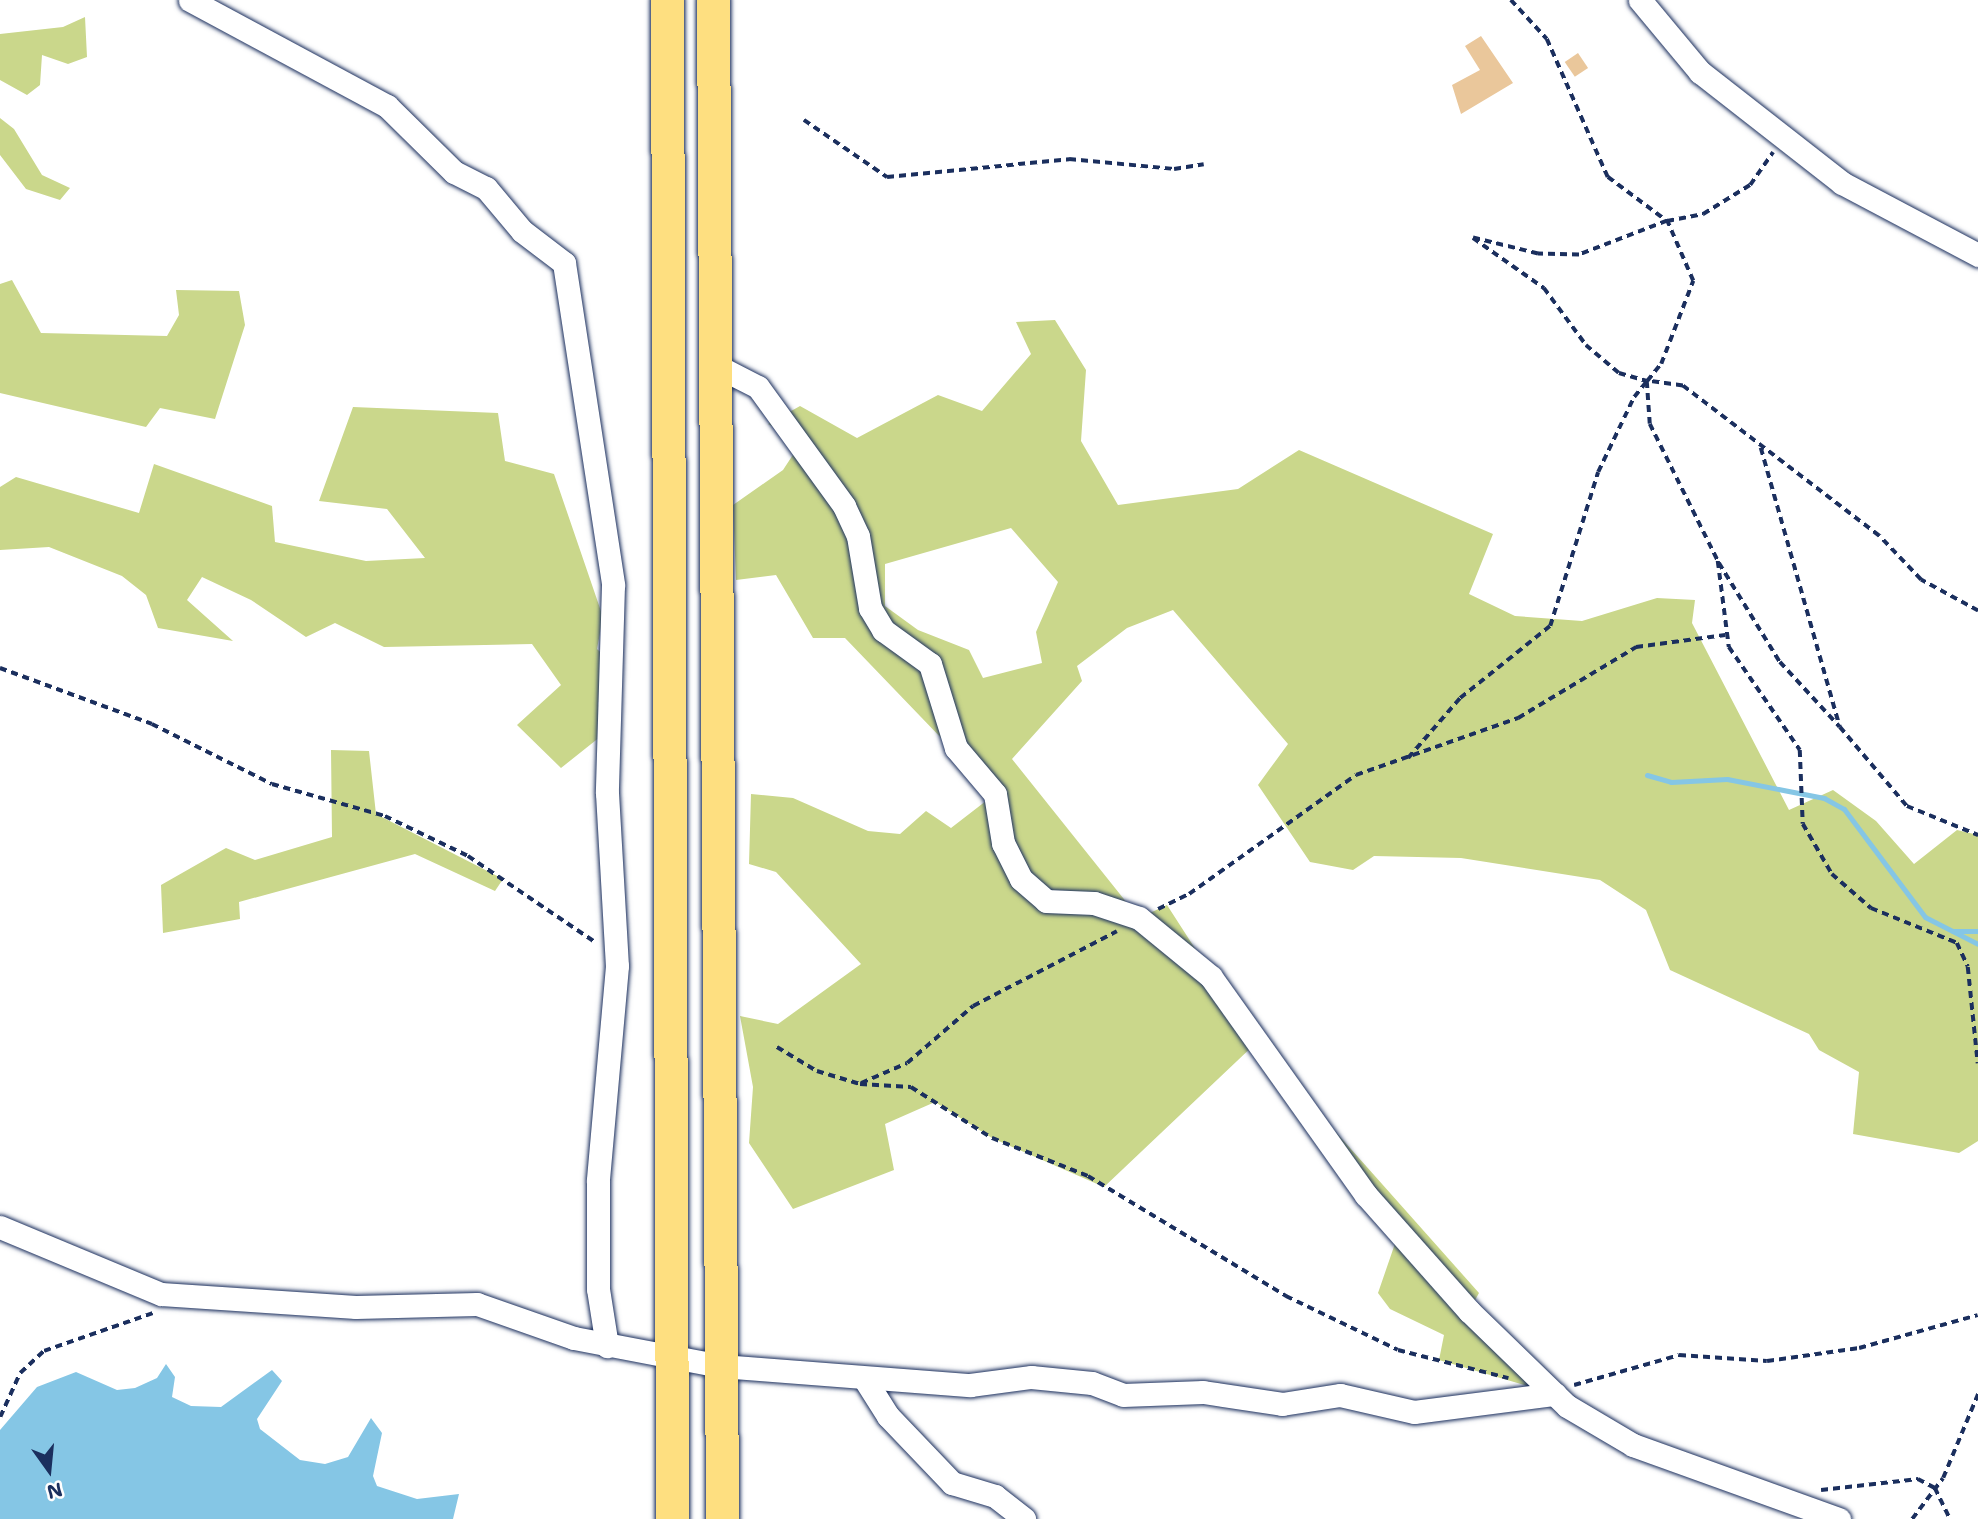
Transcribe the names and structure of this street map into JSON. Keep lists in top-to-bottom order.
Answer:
{
  "north": "bottom"
}
